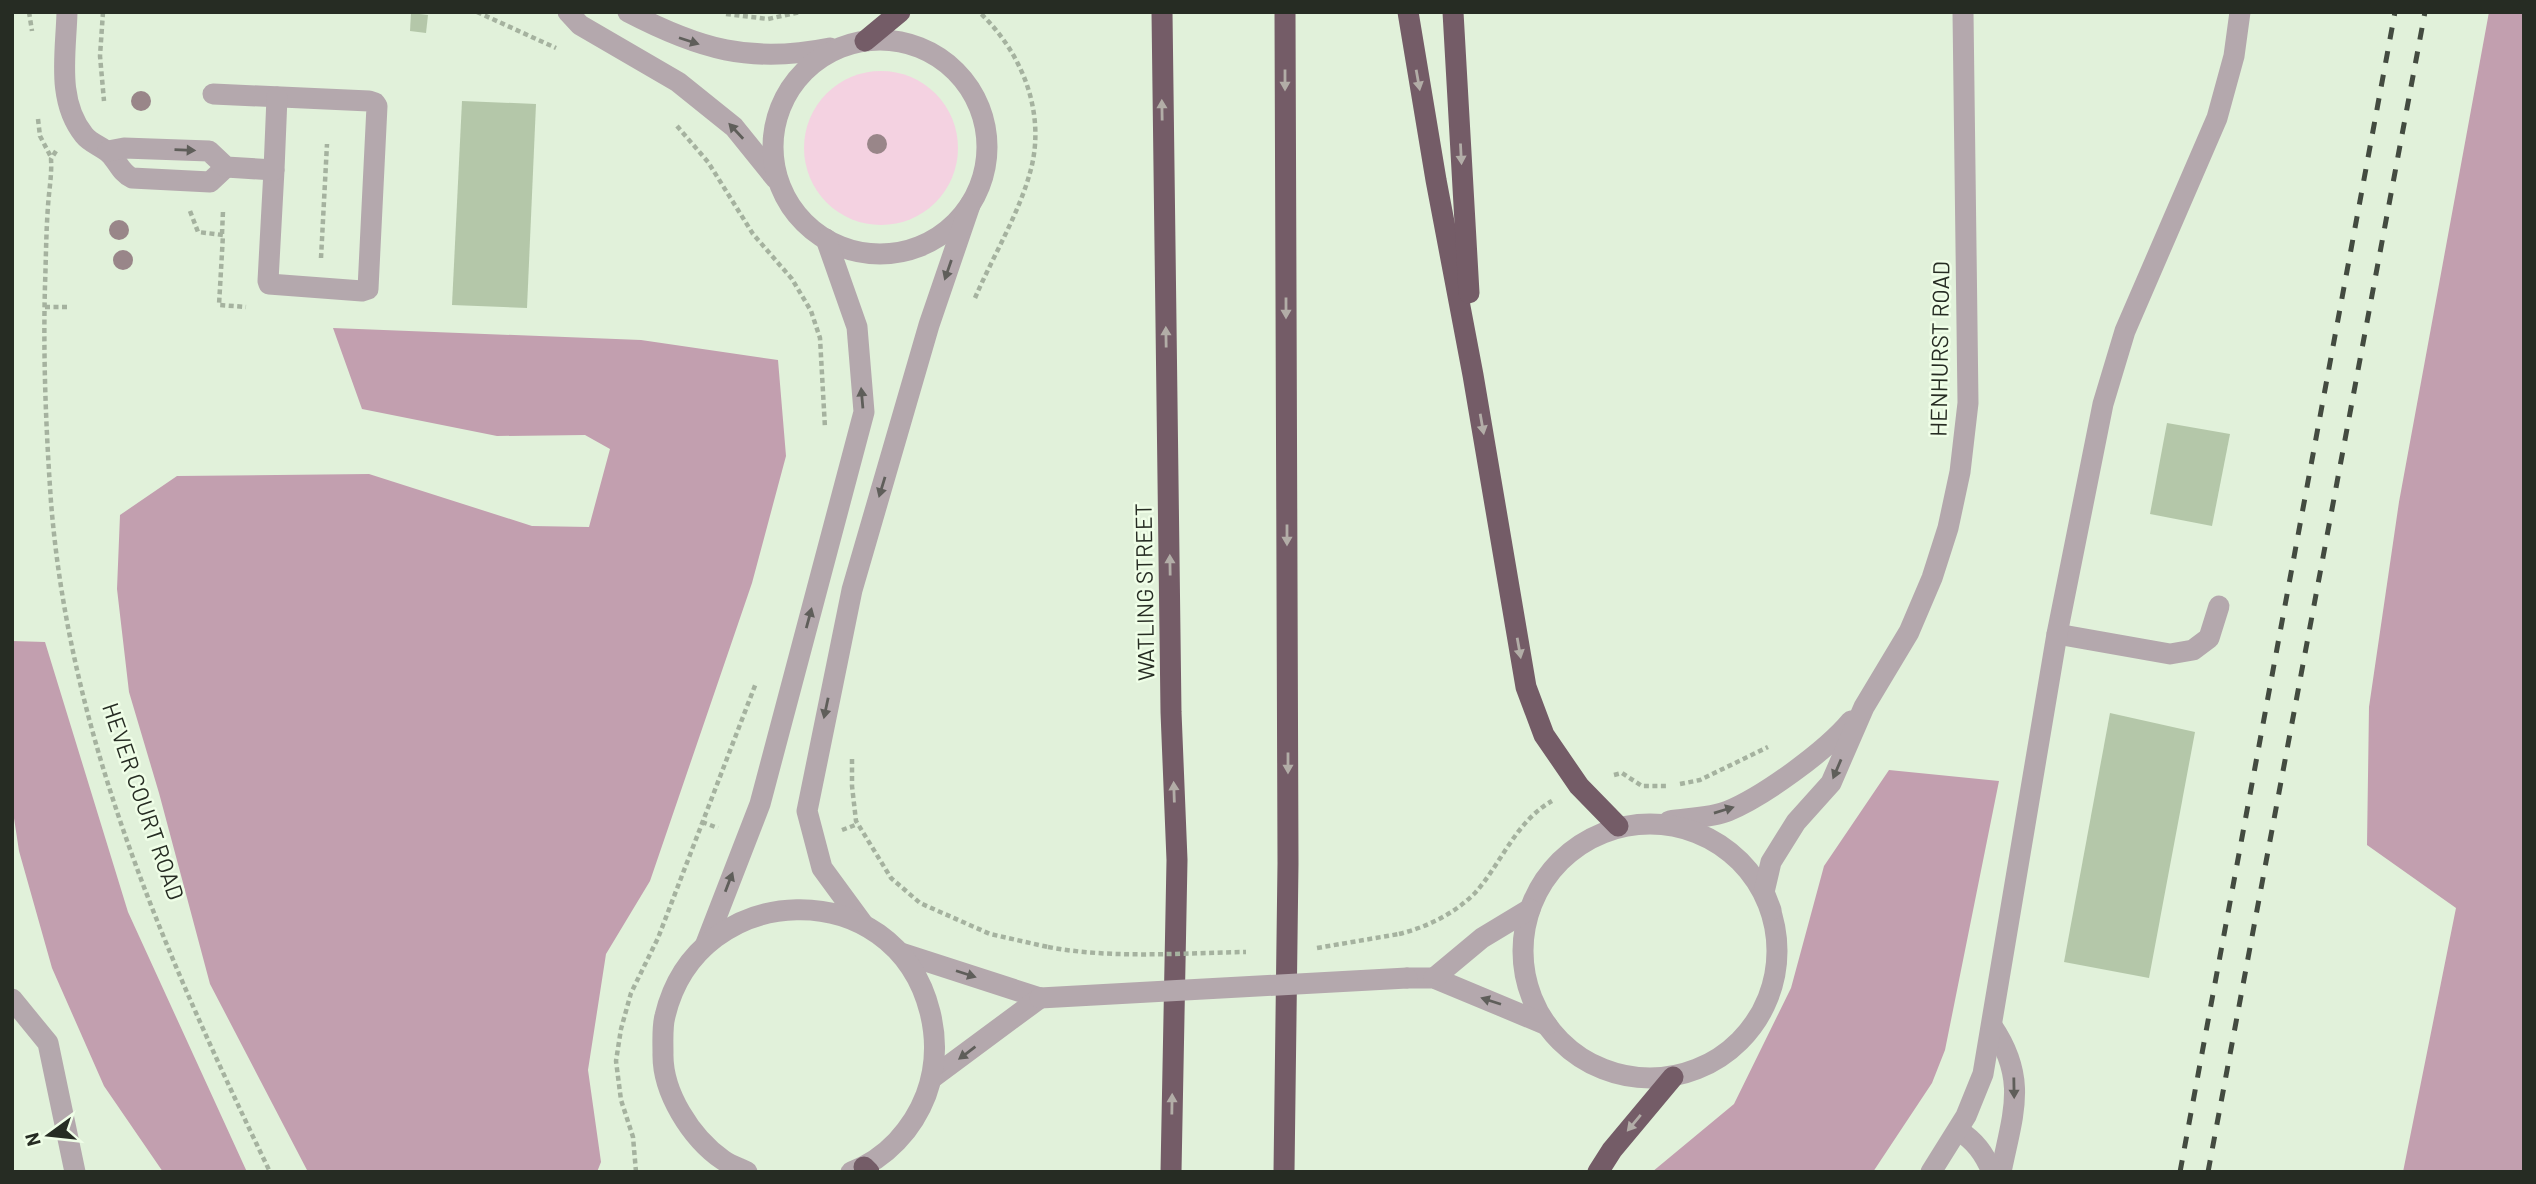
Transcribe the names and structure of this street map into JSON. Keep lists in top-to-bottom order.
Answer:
{
  "streets": {
    "highway": ["WATLING STREET"],
    "street": ["HENHURST ROAD"],
    "path": ["HEVER COURT ROAD"]
  },
  "north": "left"
}
